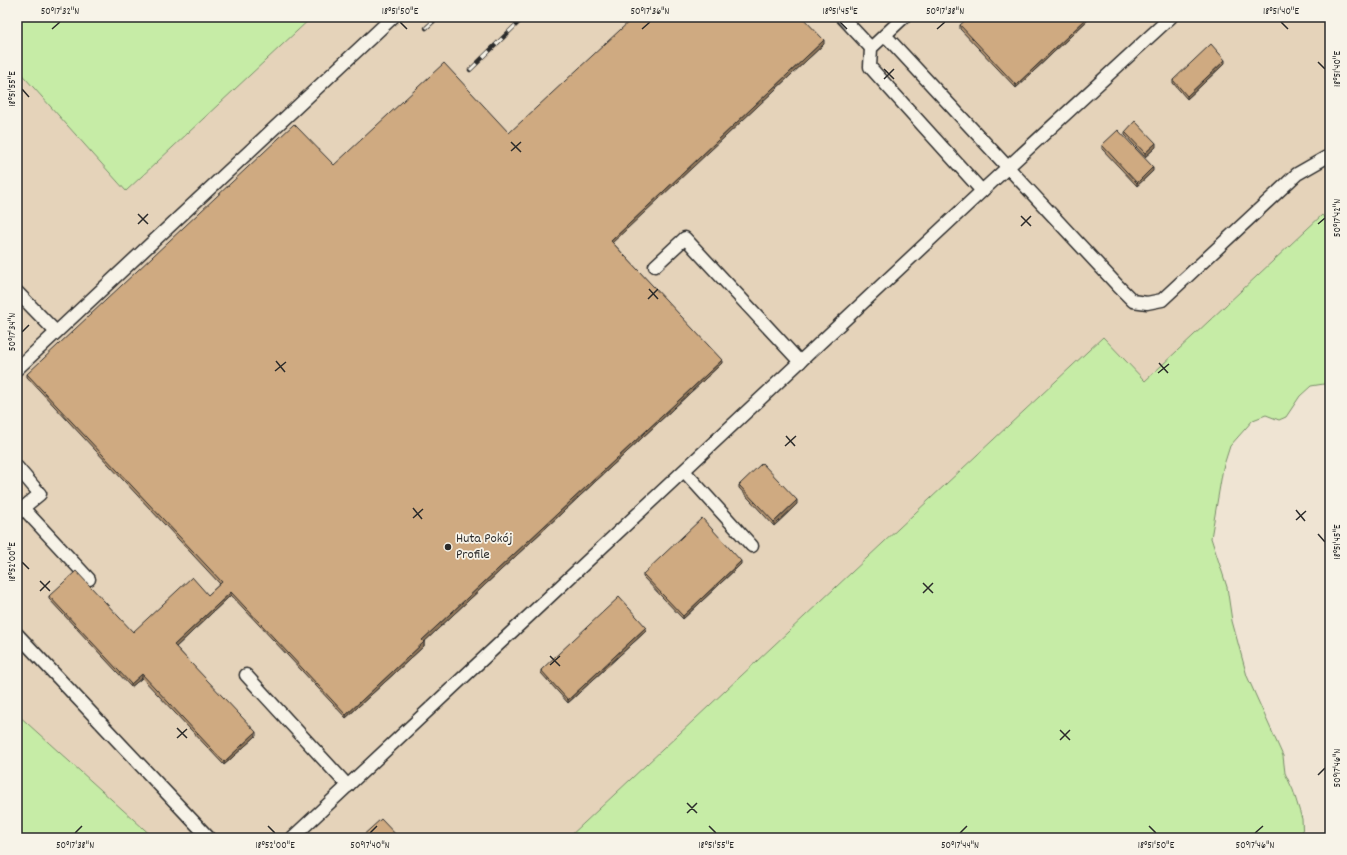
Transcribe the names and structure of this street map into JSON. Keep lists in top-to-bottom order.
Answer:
{
  "places": ["Huta Pokój Profile"],
  "coordinates": [
    "50°17'32\"N",
    "18°51'50\"E",
    "50°17'36\"N",
    "18°51'45\"E",
    "50°17'38\"N",
    "18°51'40\"E",
    "18°51'55\"E",
    "50°17'42\"N",
    "50°17'34\"N",
    "18°52'00\"E",
    "50°17'46\"N",
    "50°17'40\"N",
    "50°17'44\"N"
  ]
}
